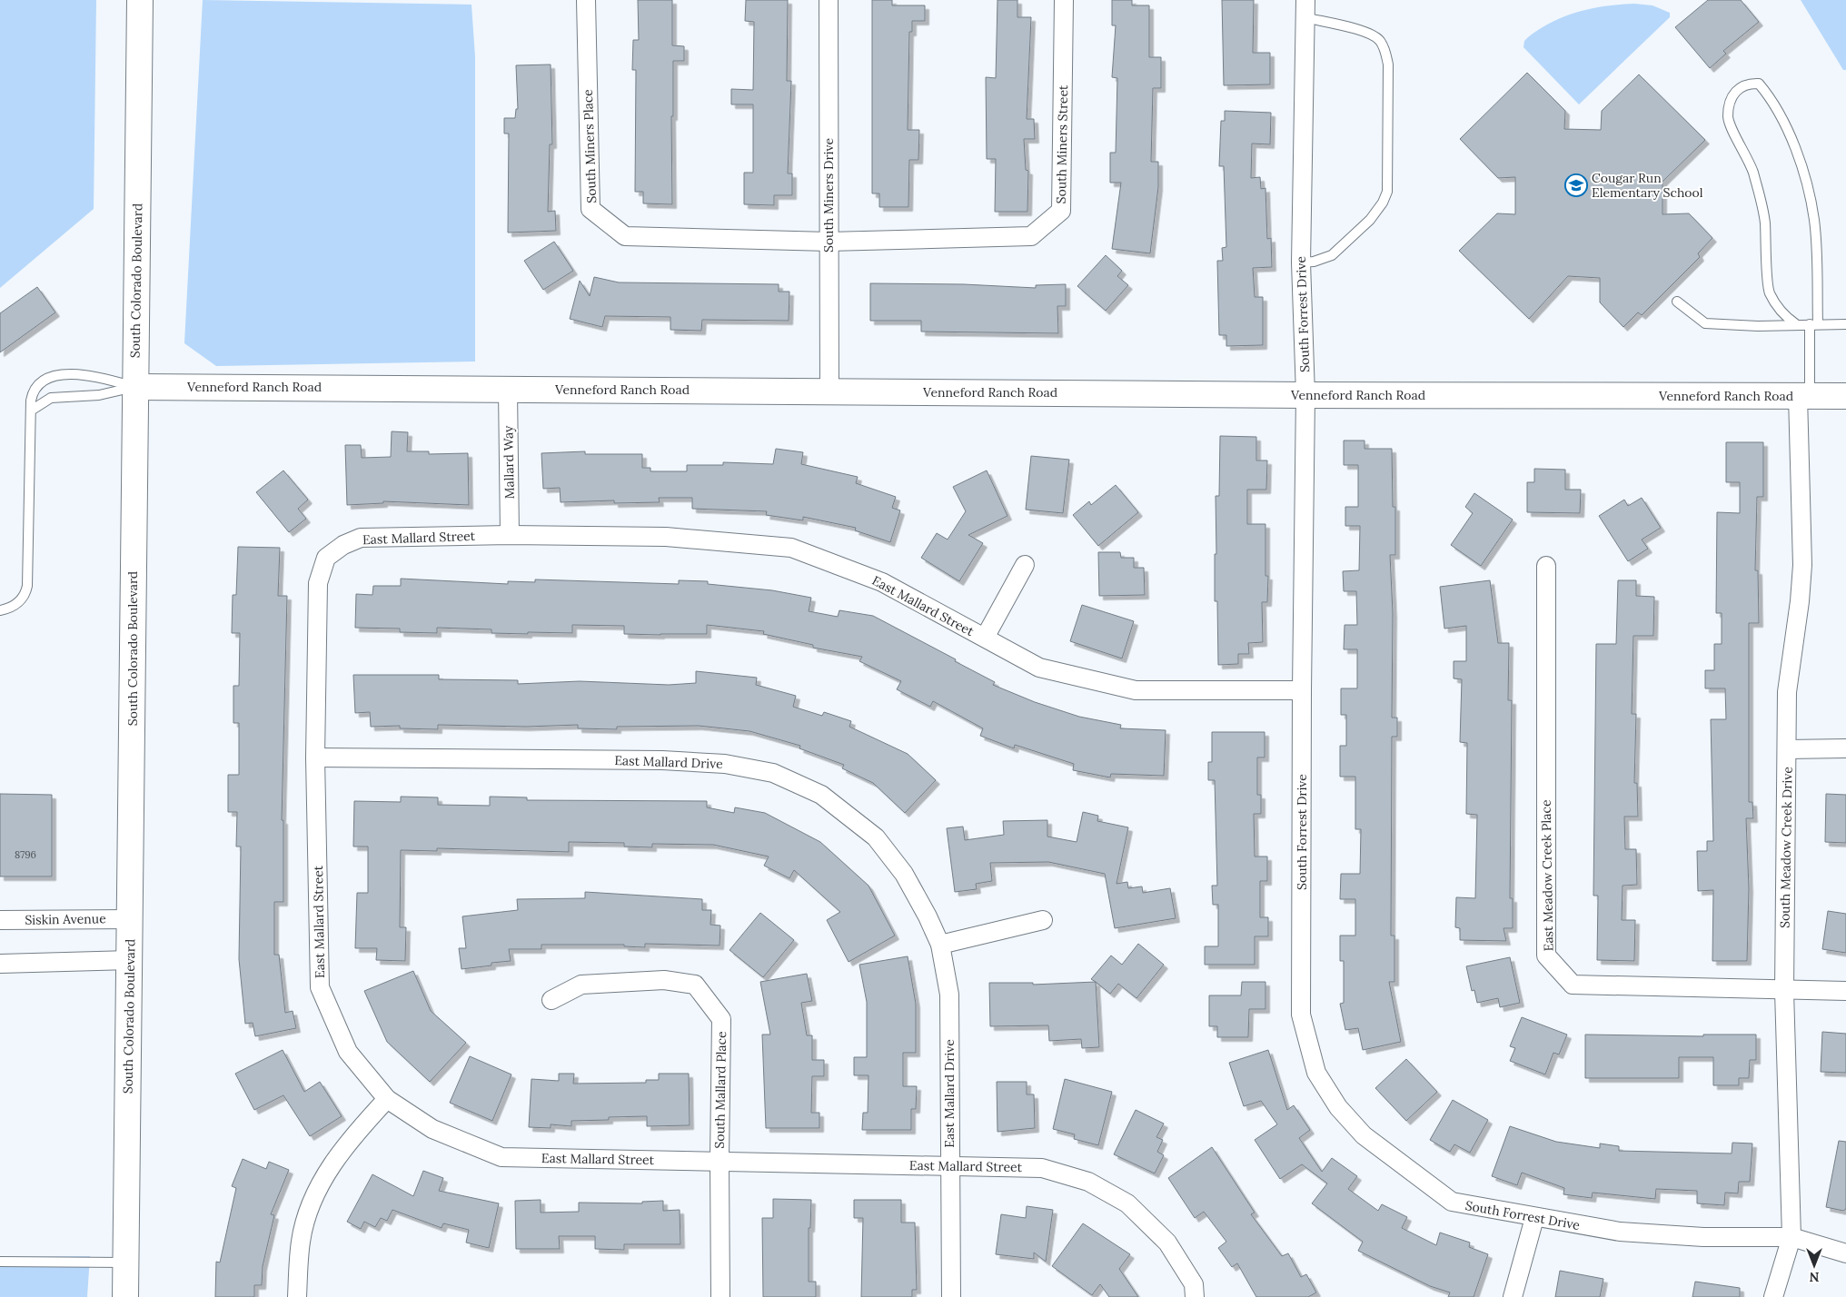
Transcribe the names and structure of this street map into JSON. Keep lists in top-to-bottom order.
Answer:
{
  "streets": {
    "street": [
      "South Miners Street",
      "South Miners Place",
      "South Miners Drive",
      "South Colorado Boulevard",
      "South Forrest Drive",
      "Venneford Ranch Road",
      "Mallard Way",
      "East Mallard Street",
      "East Mallard Drive",
      "South Meadow Creek Drive",
      "East Meadow Creek Place",
      "Siskin Avenue",
      "South Mallard Place"
    ]
  },
  "crossings": [
    ["South Miners Street", "South Miners Place"],
    ["South Miners Street", "South Miners Drive"],
    ["South Miners Place", "South Miners Drive"],
    ["South Miners Drive", "Venneford Ranch Road"],
    ["South Colorado Boulevard", "Venneford Ranch Road"],
    ["South Colorado Boulevard", "Siskin Avenue"],
    ["South Forrest Drive", "Venneford Ranch Road"],
    ["South Forrest Drive", "East Mallard Street"],
    ["South Forrest Drive", "South Meadow Creek Drive"],
    ["Venneford Ranch Road", "Mallard Way"],
    ["Venneford Ranch Road", "South Meadow Creek Drive"],
    ["Mallard Way", "East Mallard Street"],
    ["East Mallard Street", "East Mallard Drive"],
    ["East Mallard Street", "South Mallard Place"],
    ["South Meadow Creek Drive", "East Meadow Creek Place"]
  ],
  "places": {
    "school or university": ["Cougar Run Elementary School"]
  },
  "house_numbers": ["8796"],
  "north": "bottom"
}
